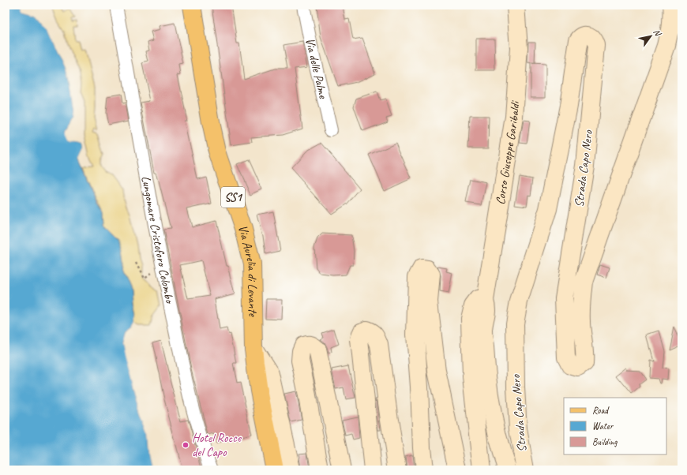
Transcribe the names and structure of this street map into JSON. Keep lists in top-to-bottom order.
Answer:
{
  "streets": {
    "main road": [
      "Corso Giuseppe Garibaldi",
      "Strada Capo Nero",
      "SS1",
      "Via Aurelia di Levante"
    ],
    "street": ["Via delle Palme", "Lungomare Cristoforo Colombo"]
  },
  "crossings": [
    ["Corso Giuseppe Garibaldi", "Strada Capo Nero"]
  ],
  "places": ["Hotel Rocce del Capo"],
  "legend": ["Road", "Water", "Building"],
  "north": "top right"
}
